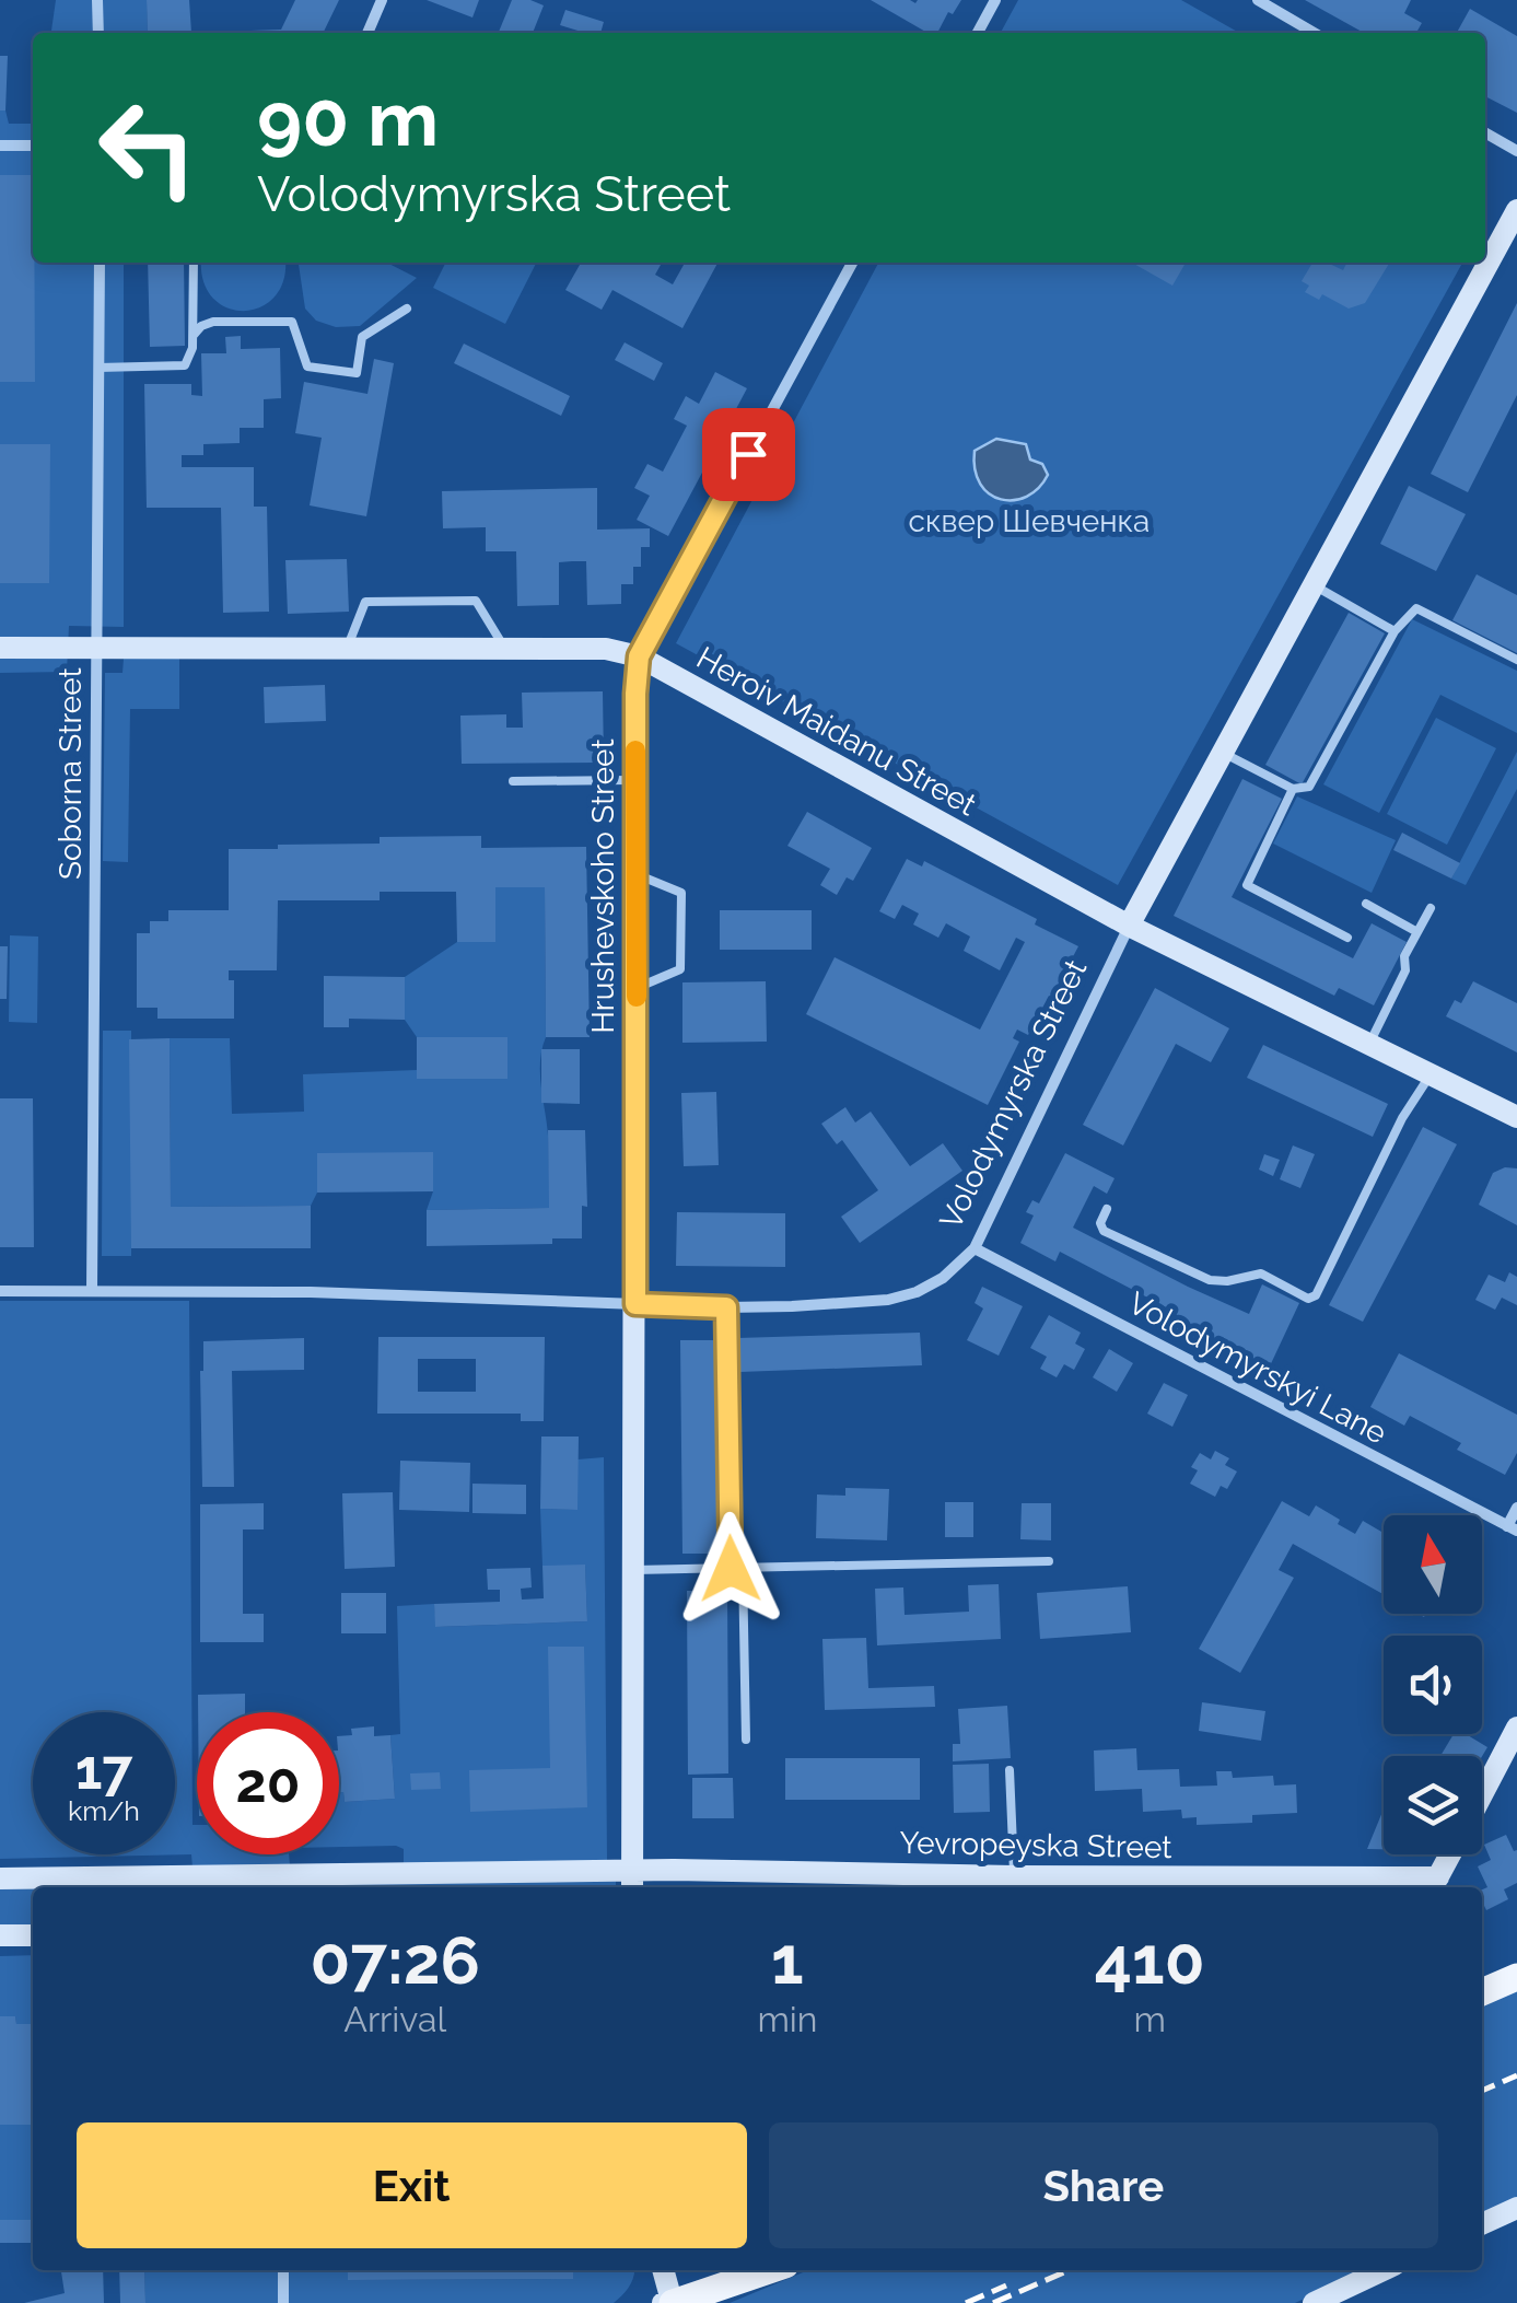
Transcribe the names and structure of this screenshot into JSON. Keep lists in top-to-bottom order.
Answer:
{
  "streets": {
    "street": [
      "Heroiv Maidanu Street",
      "Soborna Street",
      "Hrushevskoho Street",
      "Volodymyrska Street",
      "Volodymyrskyi Lane",
      "Yevropeyska Street"
    ]
  },
  "crossings": [
    ["Heroiv Maidanu Street", "Soborna Street"],
    ["Heroiv Maidanu Street", "Hrushevskoho Street"],
    ["Heroiv Maidanu Street", "Volodymyrska Street"],
    ["Soborna Street", "Volodymyrska Street"],
    ["Hrushevskoho Street", "Volodymyrska Street"],
    ["Hrushevskoho Street", "Yevropeyska Street"],
    ["Volodymyrska Street", "Volodymyrskyi Lane"]
  ],
  "parks": ["сквер Шевченка"],
  "north": "top",
  "page": {
    "turn": ["90 m", "Volodymyrska Street"],
    "speed": "17 km/h",
    "limit": "20",
    "eta": [
      "07:26",
      "Arrival",
      "1",
      "min",
      "410",
      "m"
    ],
    "buttons": ["Exit", "Share"]
  }
}
